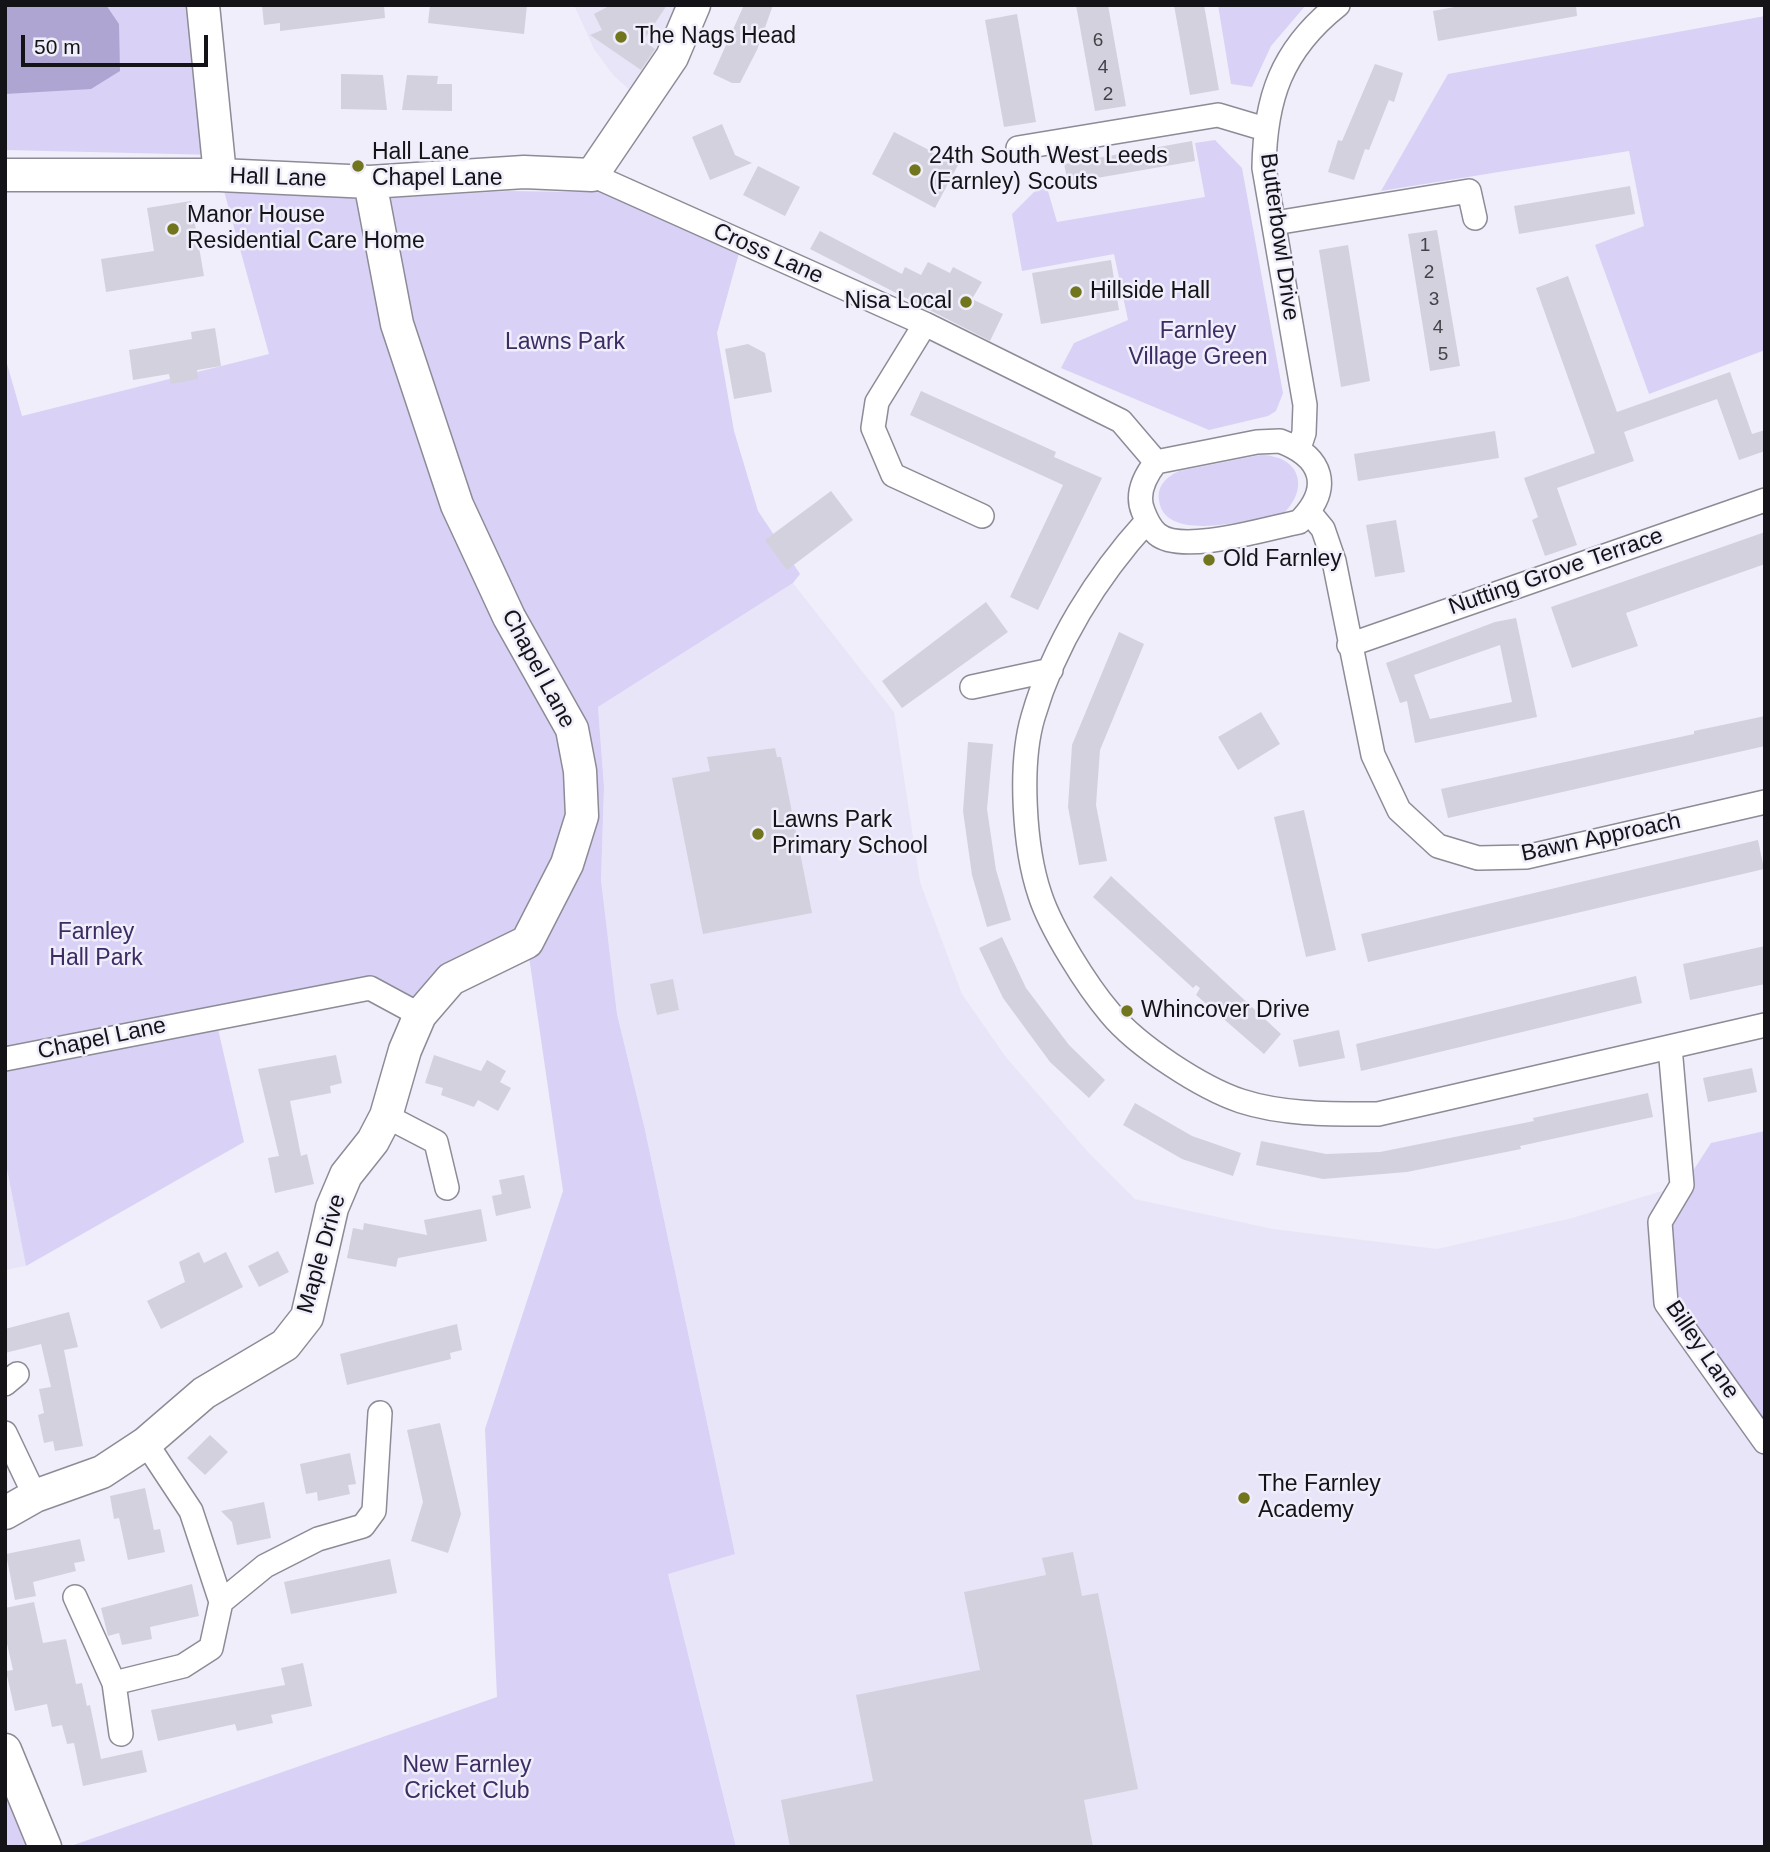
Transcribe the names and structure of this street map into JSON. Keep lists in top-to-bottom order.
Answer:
{
  "streets": {
    "street": [
      "Hall Lane",
      "Butterbowl Drive",
      "Cross Lane",
      "Nutting Grove Terrace",
      "Chapel Lane",
      "Bawn Approach",
      "Maple Drive",
      "Billey Lane"
    ]
  },
  "crossings": [
    ["Hall Lane", "Cross Lane"],
    ["Hall Lane", "Chapel Lane"],
    ["Nutting Grove Terrace", "Bawn Approach"],
    ["Chapel Lane", "Maple Drive"]
  ],
  "parks": [
    "Farnley Village Green",
    "Lawns Park",
    "Farnley Hall Park",
    "New Farnley Cricket Club"
  ],
  "places": [
    "The Nags Head",
    "Hall Lane Chapel Lane",
    "24th South West Leeds (Farnley) Scouts",
    "Manor House Residential Care Home",
    "Hillside Hall",
    "Nisa Local",
    "Old Farnley",
    "Lawns Park Primary School",
    "Whincover Drive",
    "The Farnley Academy"
  ],
  "house_numbers": [
    "6",
    "4",
    "2",
    "1",
    "2",
    "3",
    "4",
    "5"
  ],
  "scale_bar": "50 m"
}
